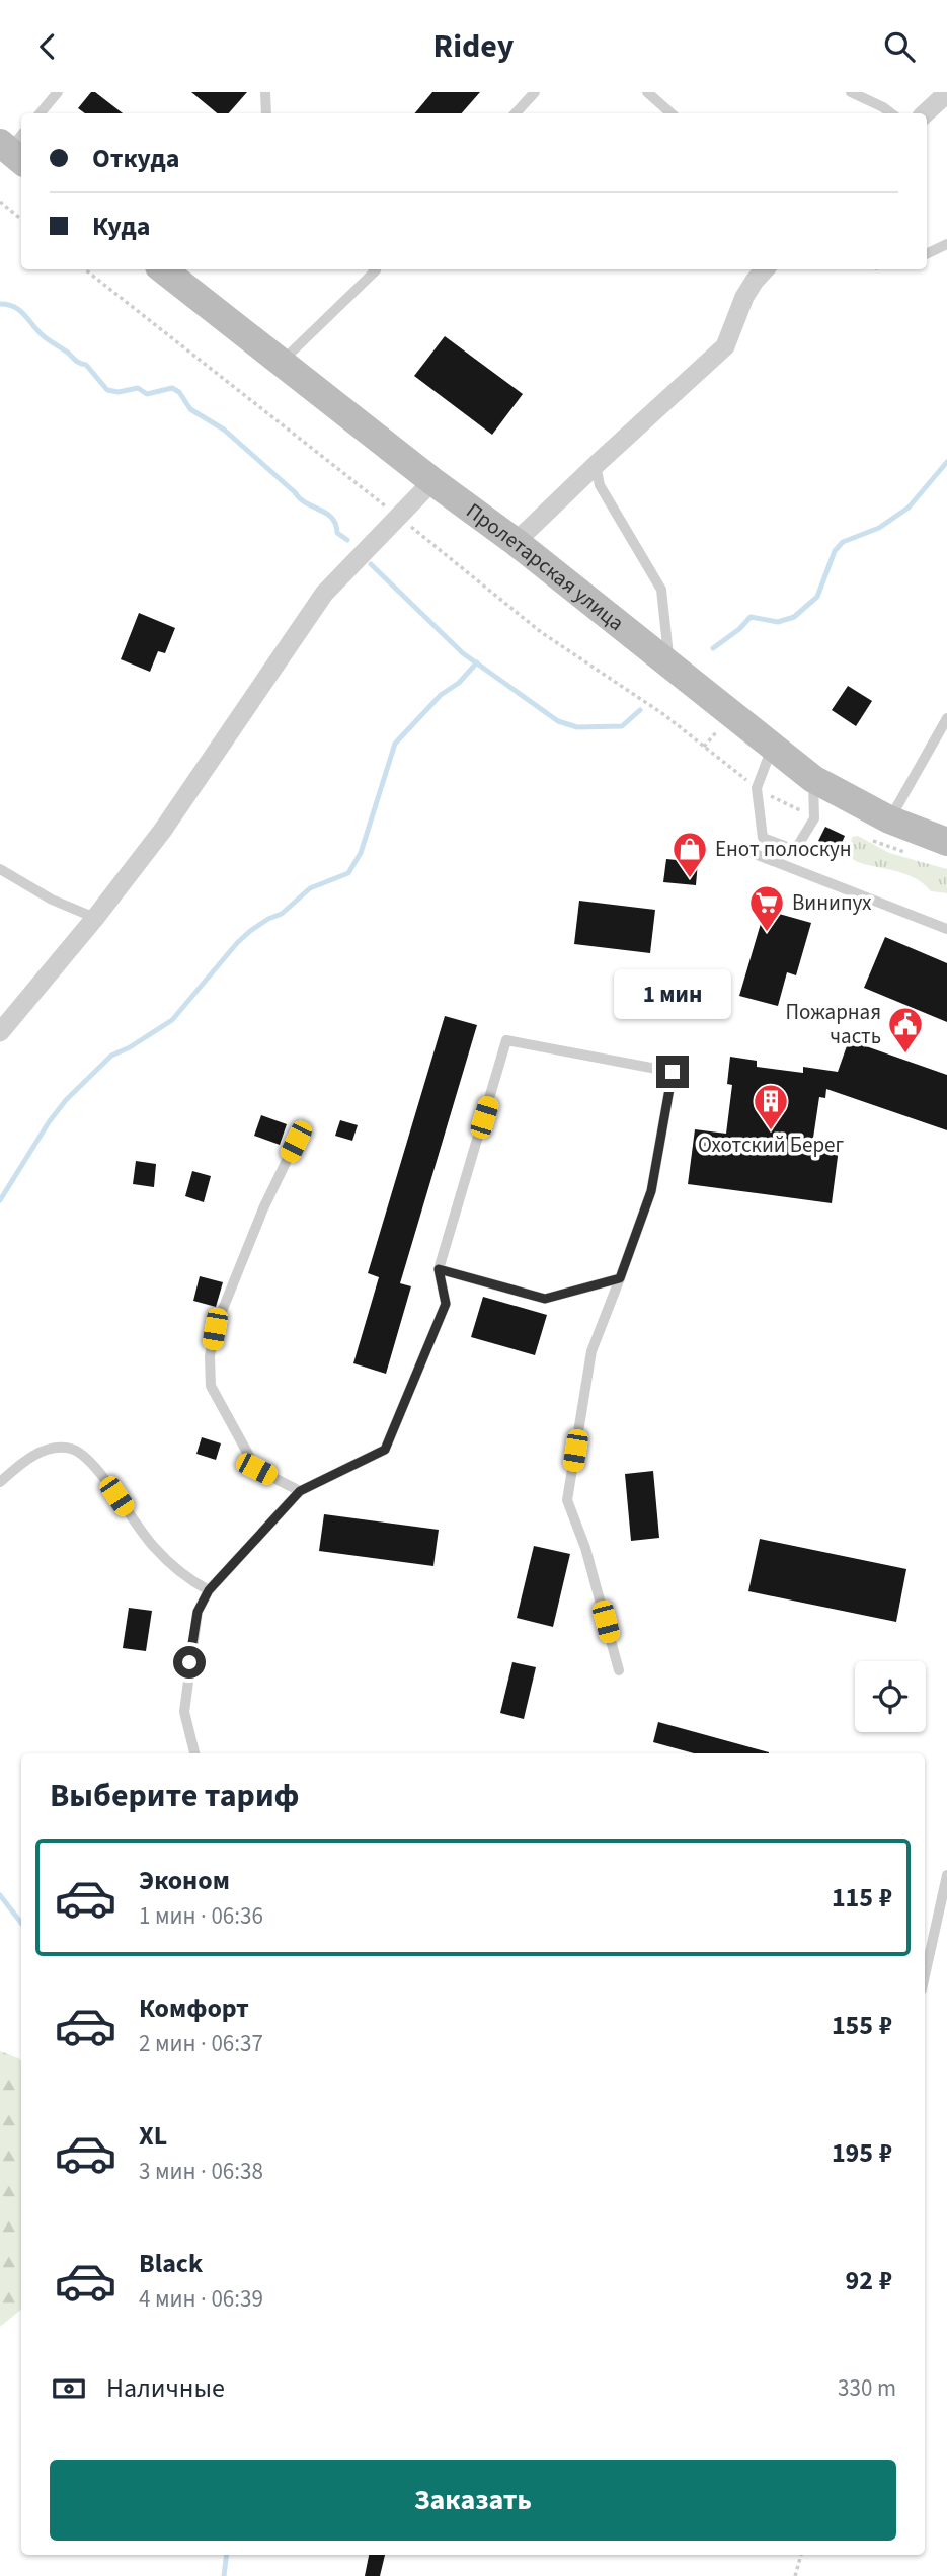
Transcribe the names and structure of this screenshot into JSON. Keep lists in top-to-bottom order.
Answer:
{
  "streets": {
    "main road": ["Пролетарская улица"]
  },
  "places": {
    "shop": ["Енот полоскун"],
    "supermarket": ["Винипух"],
    "public building": ["Пожарная часть"],
    "building": ["Охотский Берег"]
  },
  "page": {
    "header": "Ridey",
    "banner": ["Откуда", "Куда"],
    "bubble": "1 мин",
    "heading": "Выберите тариф",
    "list": [
      {
        "name": "Эконом",
        "note": "1 мин · 06:36",
        "value": "115 ₽"
      },
      {
        "name": "Комфорт",
        "note": "2 мин · 06:37",
        "value": "155 ₽"
      },
      {
        "name": "XL",
        "note": "3 мин · 06:38",
        "value": "195 ₽"
      },
      {
        "name": "Black",
        "note": "4 мин · 06:39",
        "value": "92 ₽"
      }
    ],
    "pay": ["Наличные", "330 m"],
    "buttons": "Заказать"
  }
}
